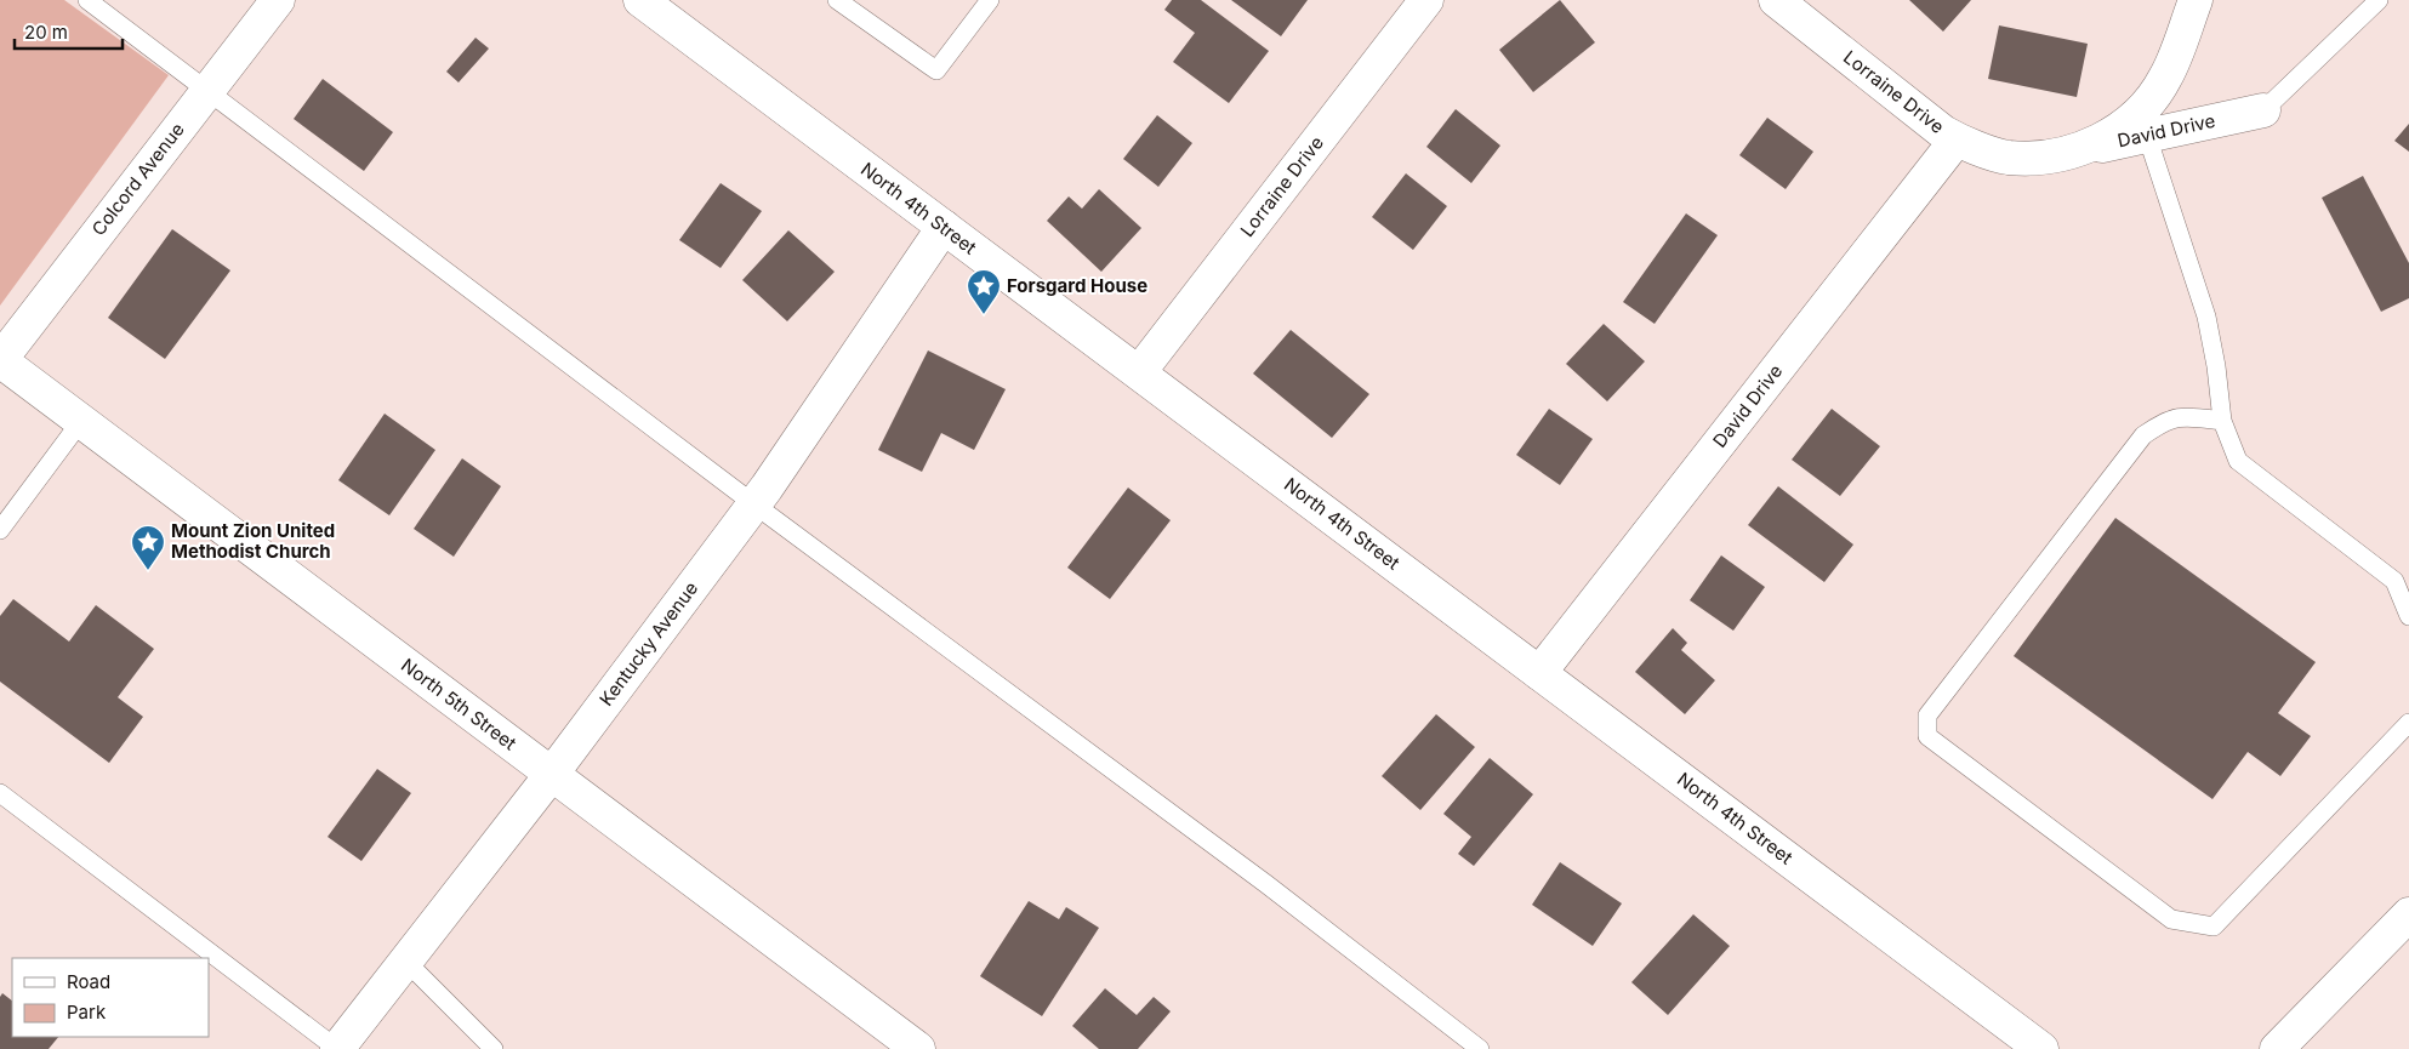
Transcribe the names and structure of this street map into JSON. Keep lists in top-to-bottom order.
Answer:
{
  "streets": {
    "street": [
      "Lorraine Drive",
      "David Drive",
      "Colcord Avenue",
      "North 4th Street",
      "Kentucky Avenue",
      "North 5th Street"
    ]
  },
  "crossings": [
    ["Lorraine Drive", "David Drive"],
    ["Lorraine Drive", "North 4th Street"],
    ["David Drive", "North 4th Street"],
    ["Colcord Avenue", "North 5th Street"],
    ["North 4th Street", "Kentucky Avenue"],
    ["Kentucky Avenue", "North 5th Street"]
  ],
  "places": {
    "place": ["Forsgard House", "Mount Zion United Methodist Church"]
  },
  "legend": ["Road", "Park"],
  "scale_bar": "20 m"
}
